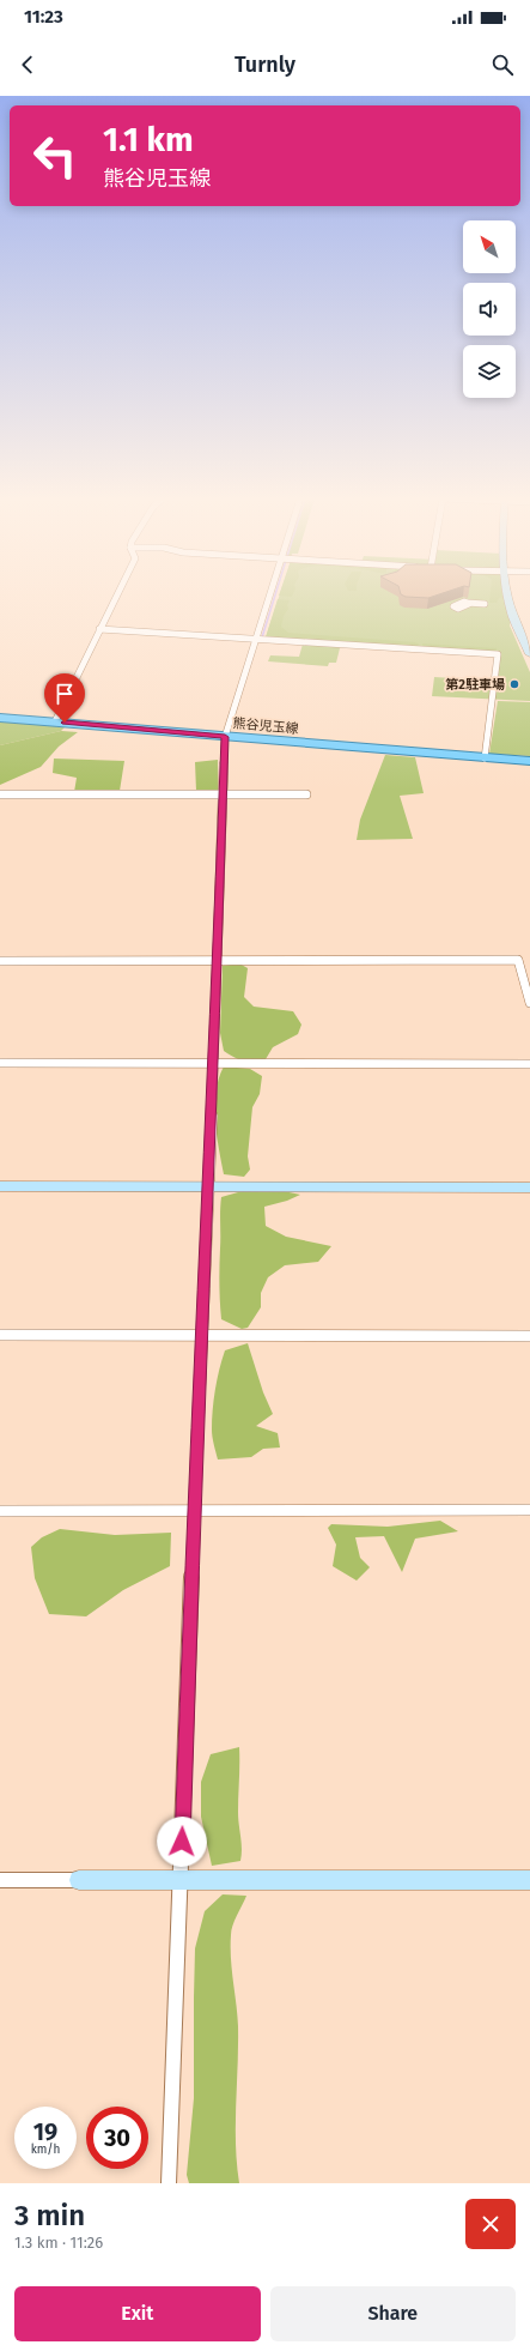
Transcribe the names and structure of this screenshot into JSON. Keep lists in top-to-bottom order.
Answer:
{
  "streets": {
    "main road": ["熊谷児玉線"]
  },
  "places": ["第2駐車場"],
  "north": "top left",
  "page": {
    "status": "11:23",
    "header": "Turnly",
    "turn": ["1.1 km", "熊谷児玉線"],
    "speed": "19 km/h",
    "limit": "30",
    "heading": ["3 min", "1.3 km · 11:26"],
    "buttons": ["Exit", "Share"]
  }
}
